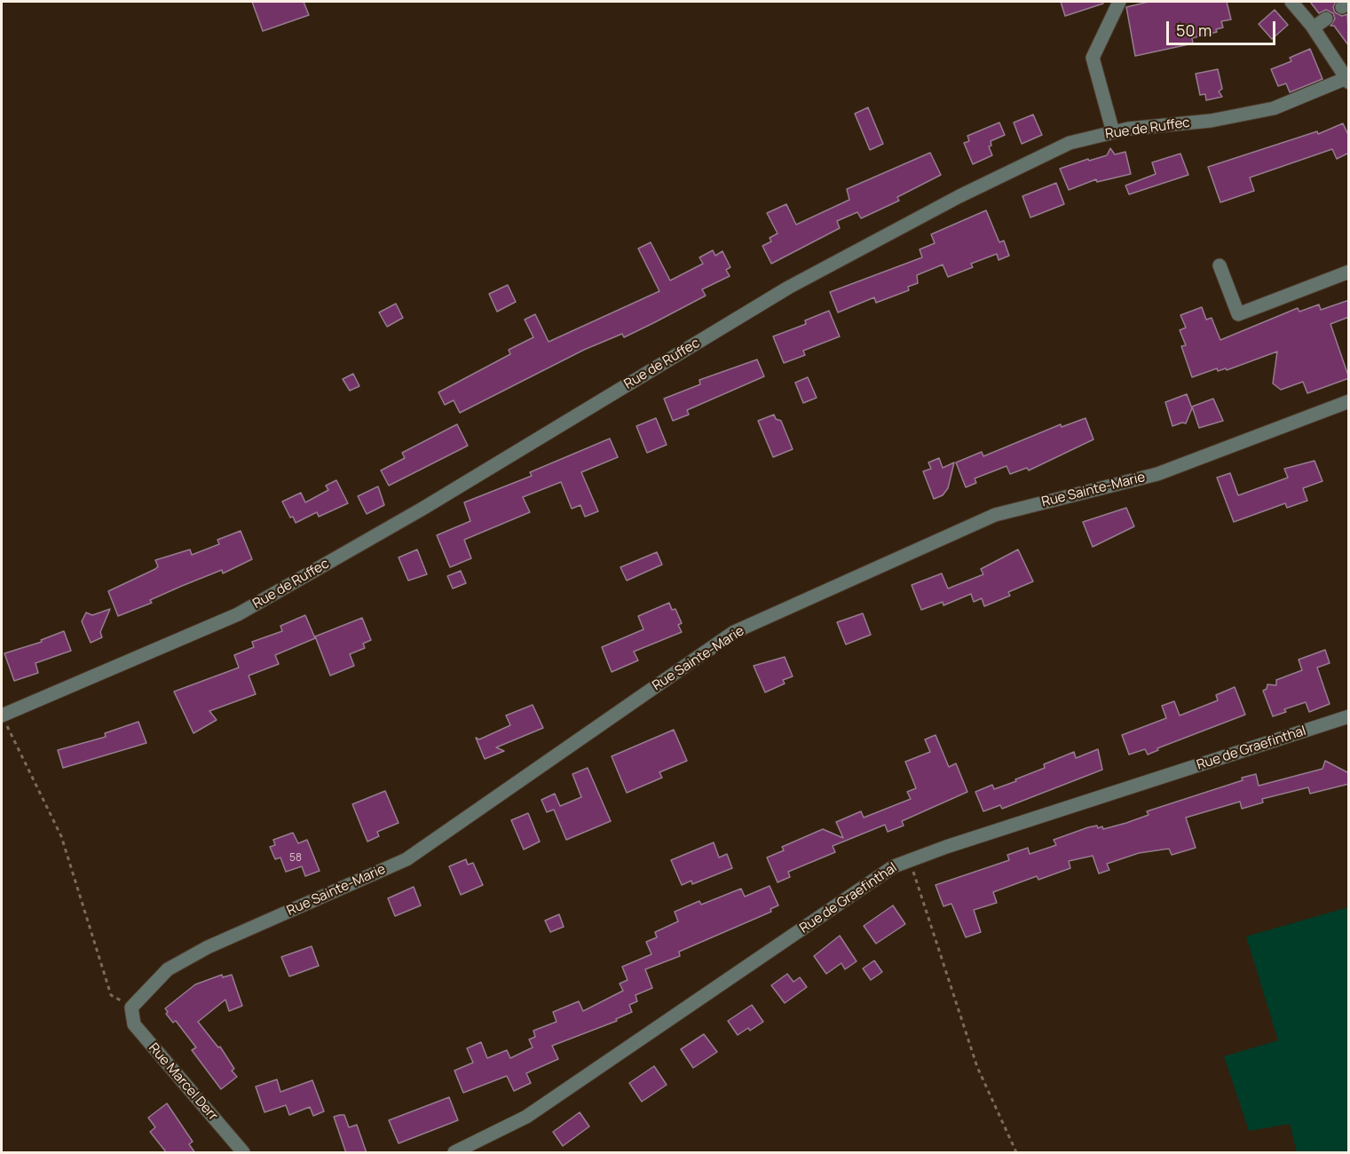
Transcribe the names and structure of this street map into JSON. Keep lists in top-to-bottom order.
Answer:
{
  "streets": {
    "street": [
      "Rue de Ruffec",
      "Rue Sainte-Marie",
      "Rue de Graefinthal",
      "Rue Marcel Derr"
    ]
  },
  "crossings": [
    ["Rue Sainte-Marie", "Rue Marcel Derr"]
  ],
  "house_numbers": ["58"],
  "scale_bar": "50 m"
}
